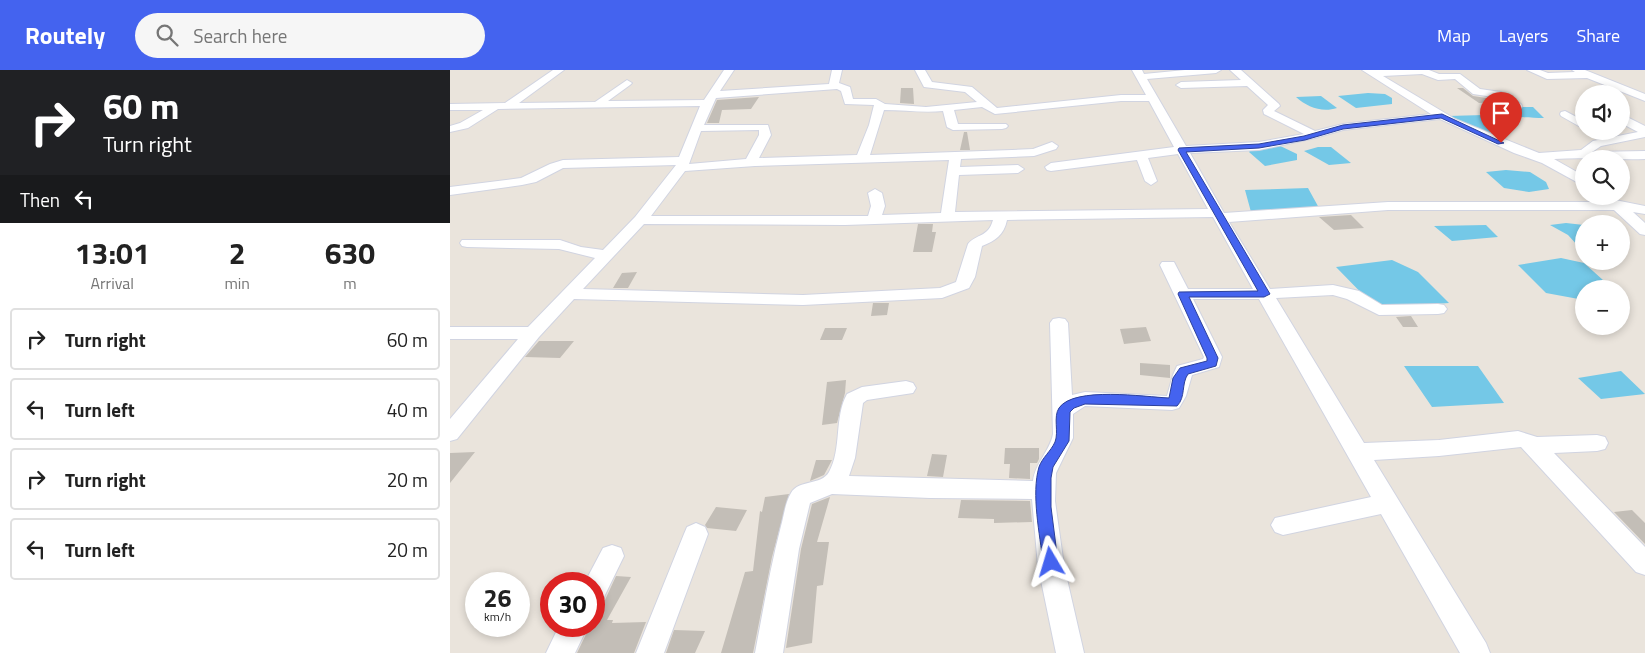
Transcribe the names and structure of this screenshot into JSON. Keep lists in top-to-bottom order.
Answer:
{
  "page": {
    "header": "Routely",
    "search": "Search here",
    "nav": ["Map", "Layers", "Share"],
    "turn": ["60 m", "Turn right"],
    "map_buttons": ["+", "−"],
    "then": "Then",
    "eta": [
      "13:01",
      "Arrival",
      "2",
      "min",
      "630",
      "m"
    ],
    "list": [
      {
        "name": "Turn right",
        "value": "60 m"
      },
      {
        "name": "Turn left",
        "value": "40 m"
      },
      {
        "name": "Turn right",
        "value": "20 m"
      },
      {
        "name": "Turn left",
        "value": "20 m"
      }
    ],
    "speed": "26 km/h",
    "limit": "30"
  }
}
